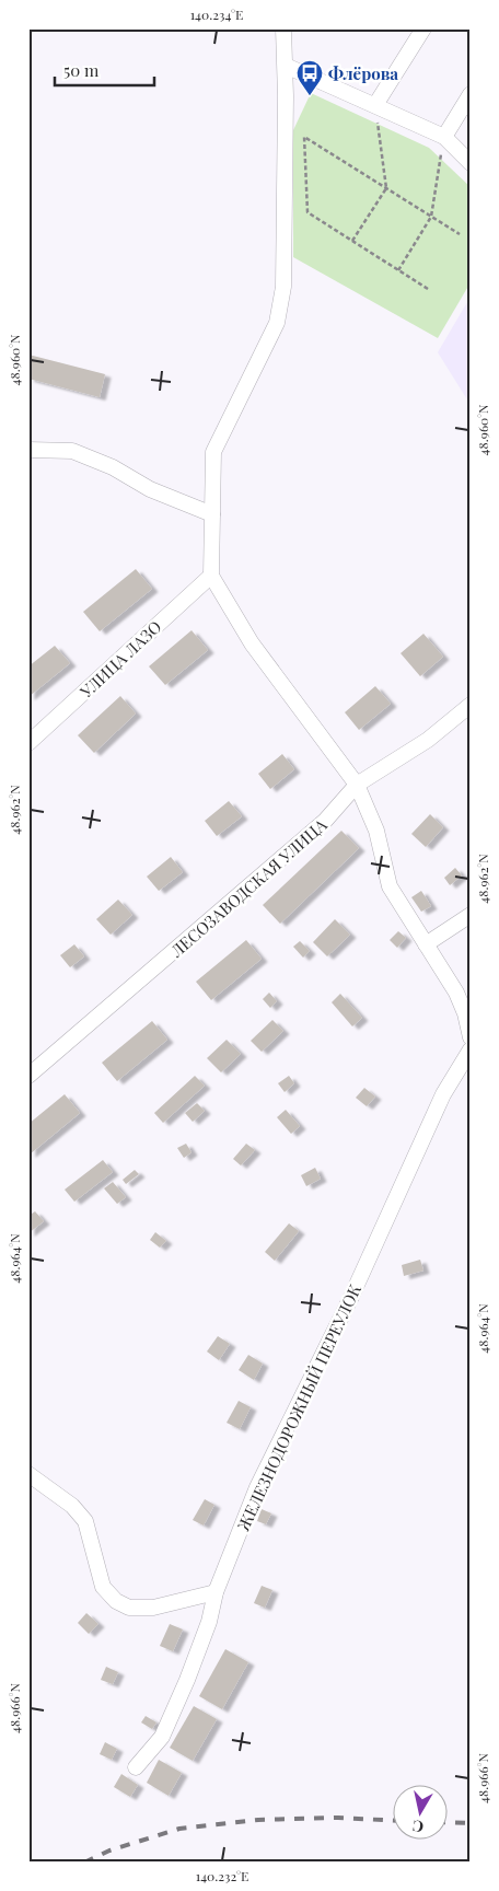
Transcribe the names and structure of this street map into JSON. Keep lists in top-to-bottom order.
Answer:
{
  "streets": {
    "street": ["УЛИЦА ЛАЗО", "ЛЕСОЗАВОДСКАЯ УЛИЦА", "ЖЕЛЕЗНОДОРОЖНЫЙ ПЕРЕУЛОК"]
  },
  "places": {
    "bus stop": ["Флёрова"]
  },
  "scale_bar": "50 m",
  "north": "bottom",
  "coordinates": [
    "140.234°E",
    "48.960°N",
    "48.962°N",
    "48.964°N",
    "48.966°N",
    "140.232°E"
  ]
}
